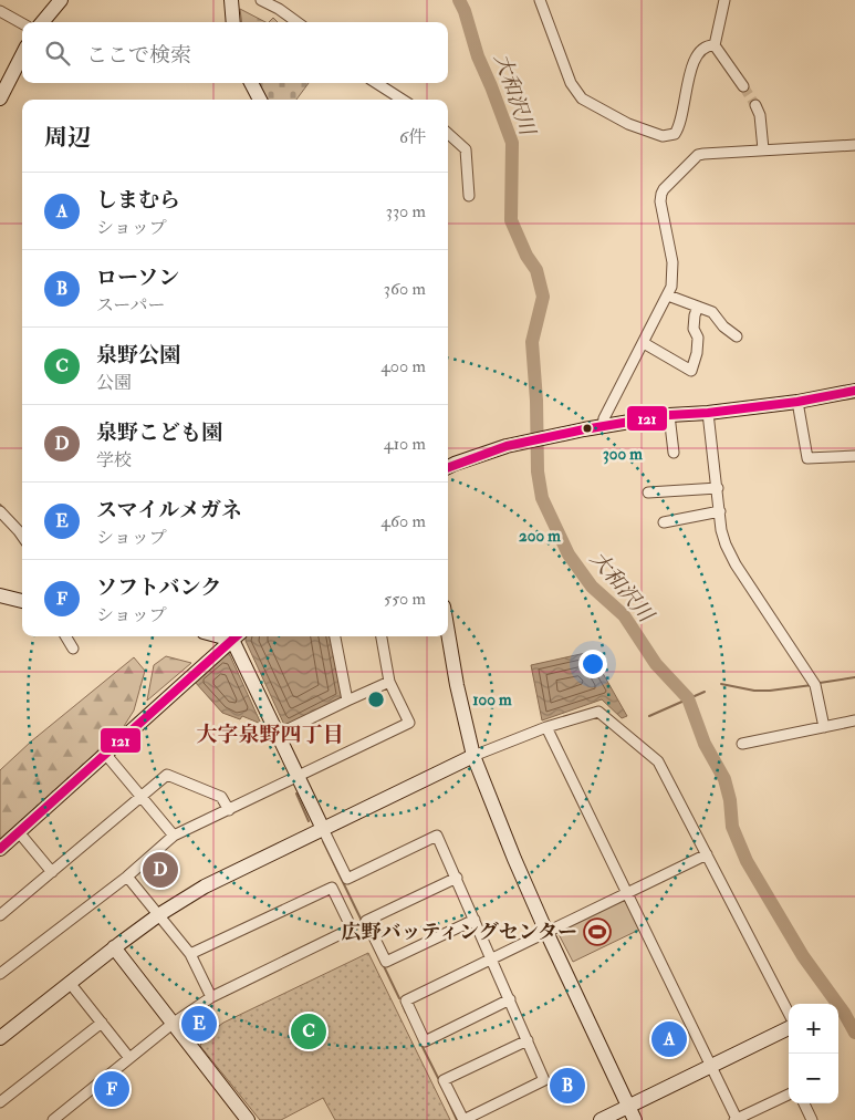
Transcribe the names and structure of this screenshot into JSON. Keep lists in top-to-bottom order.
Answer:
{
  "districts": ["大字泉野四丁目"],
  "water": ["大和沢川"],
  "places": {
    "sports": ["広野バッティングセンター"]
  },
  "lines": ["transit line 121"],
  "page": {
    "search": "ここで検索",
    "heading": ["周辺", "6件"],
    "list": [
      {
        "mark": "A",
        "name": "しまむら",
        "note": "ショップ",
        "value": "330 m"
      },
      {
        "mark": "B",
        "name": "ローソン",
        "note": "スーパー",
        "value": "360 m"
      },
      {
        "mark": "C",
        "name": "泉野公園",
        "note": "公園",
        "value": "400 m"
      },
      {
        "mark": "D",
        "name": "泉野こども園",
        "note": "学校",
        "value": "410 m"
      },
      {
        "mark": "E",
        "name": "スマイルメガネ",
        "note": "ショップ",
        "value": "460 m"
      },
      {
        "mark": "F",
        "name": "ソフトバンク",
        "note": "ショップ",
        "value": "550 m"
      }
    ],
    "pins": [
      "D",
      "E",
      "C",
      "A",
      "B",
      "F"
    ],
    "map_buttons": ["+", "−"]
  },
  "rings": ["300 m", "200 m", "100 m"]
}
